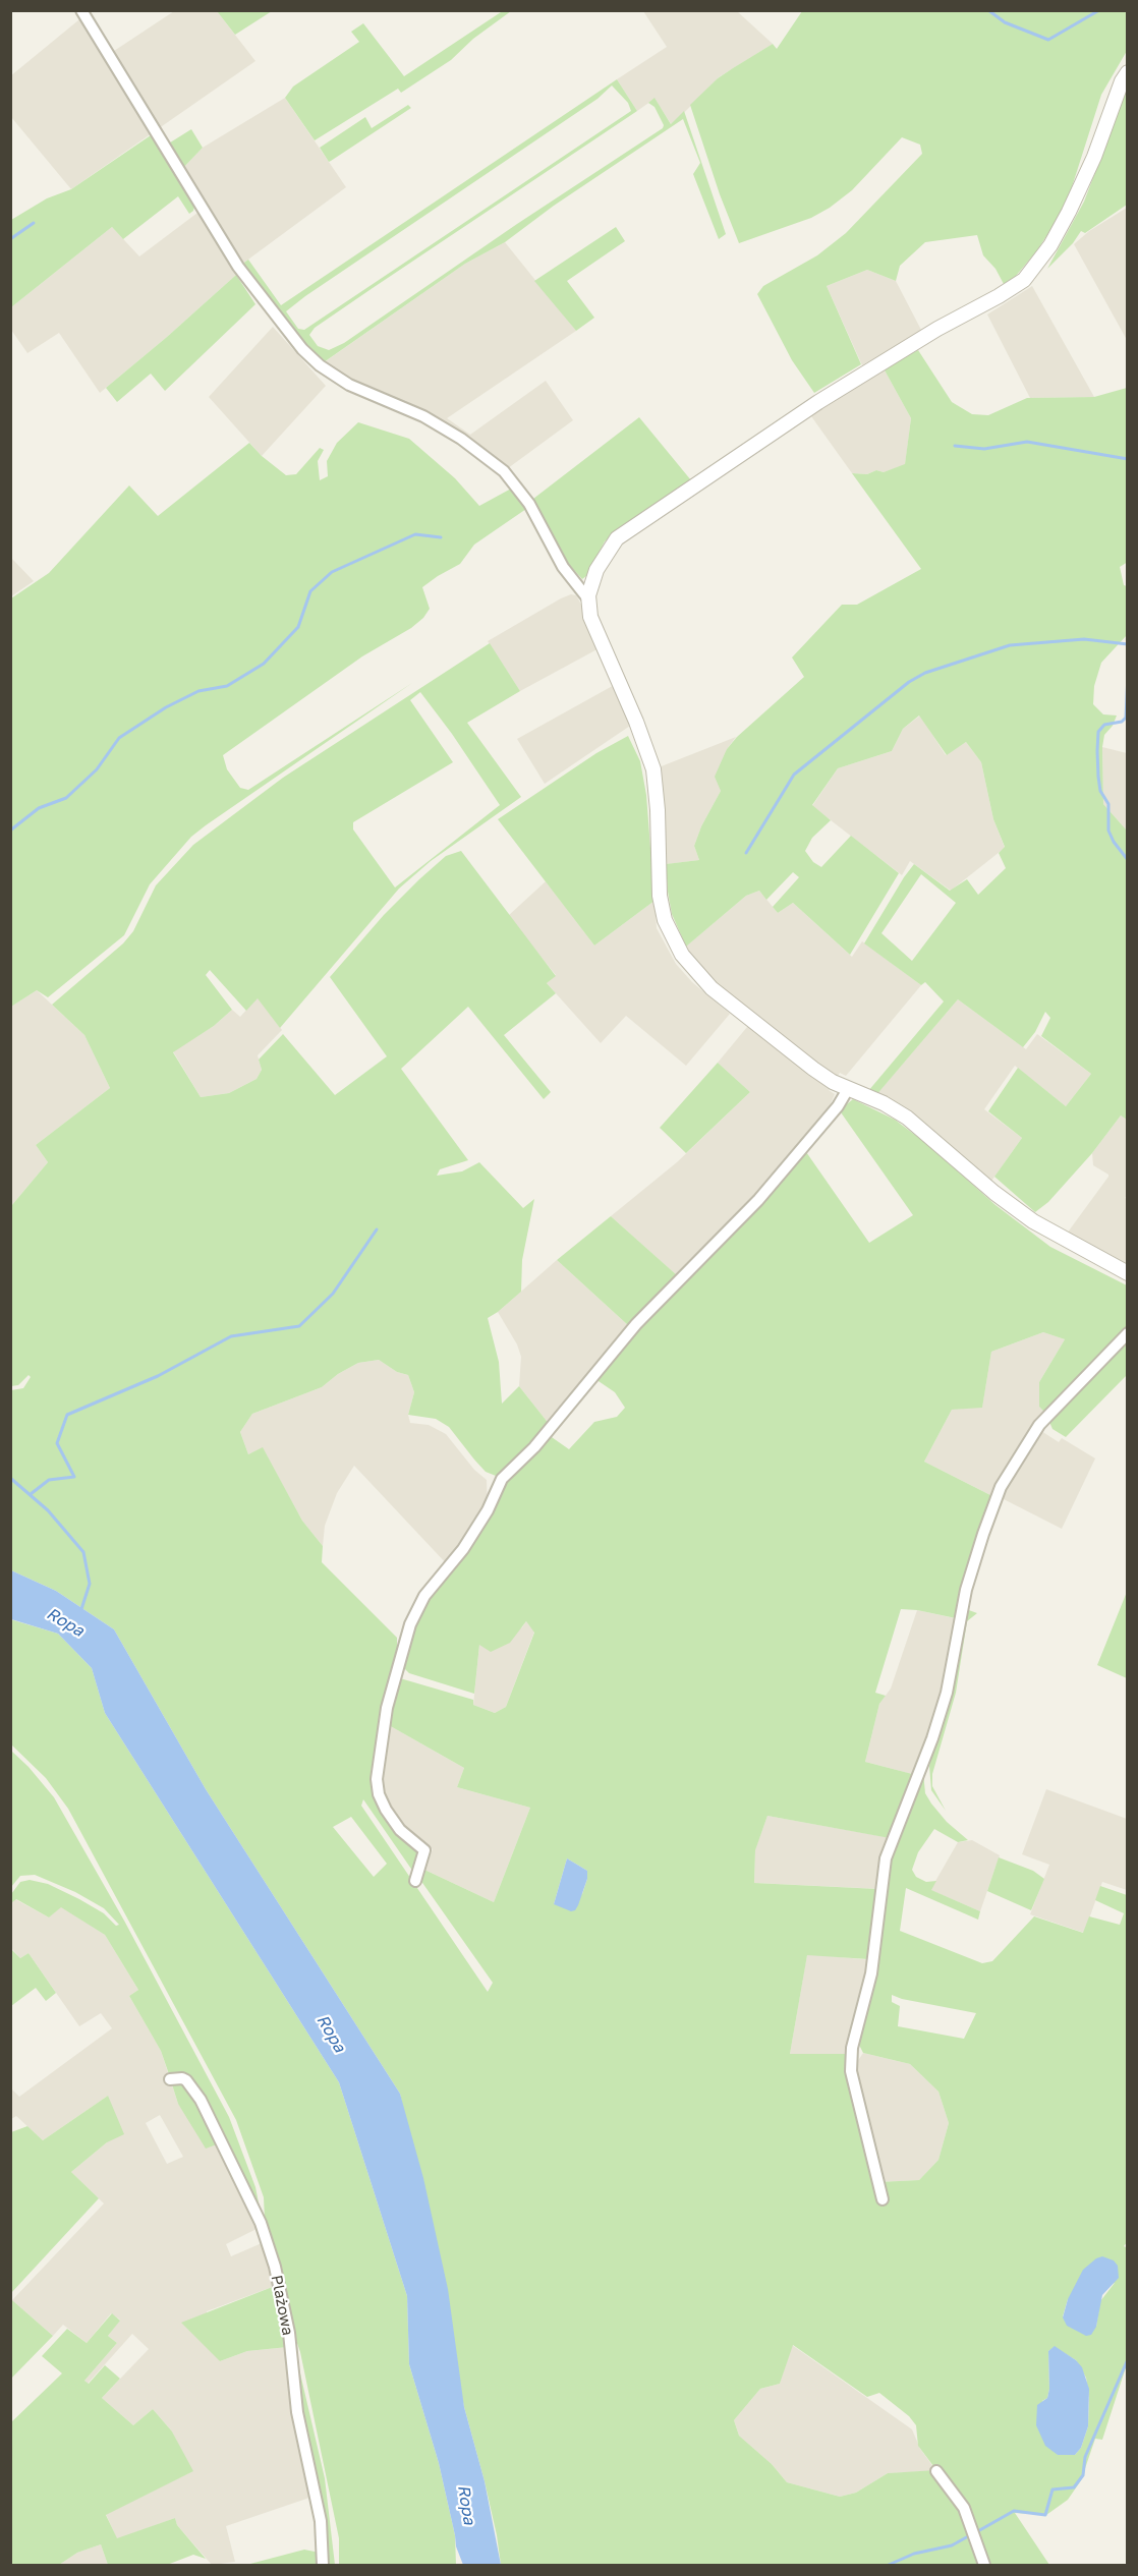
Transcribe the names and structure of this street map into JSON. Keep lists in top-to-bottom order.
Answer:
{
  "streets": {
    "street": ["Plażowa"]
  },
  "water": ["Ropa"]
}
